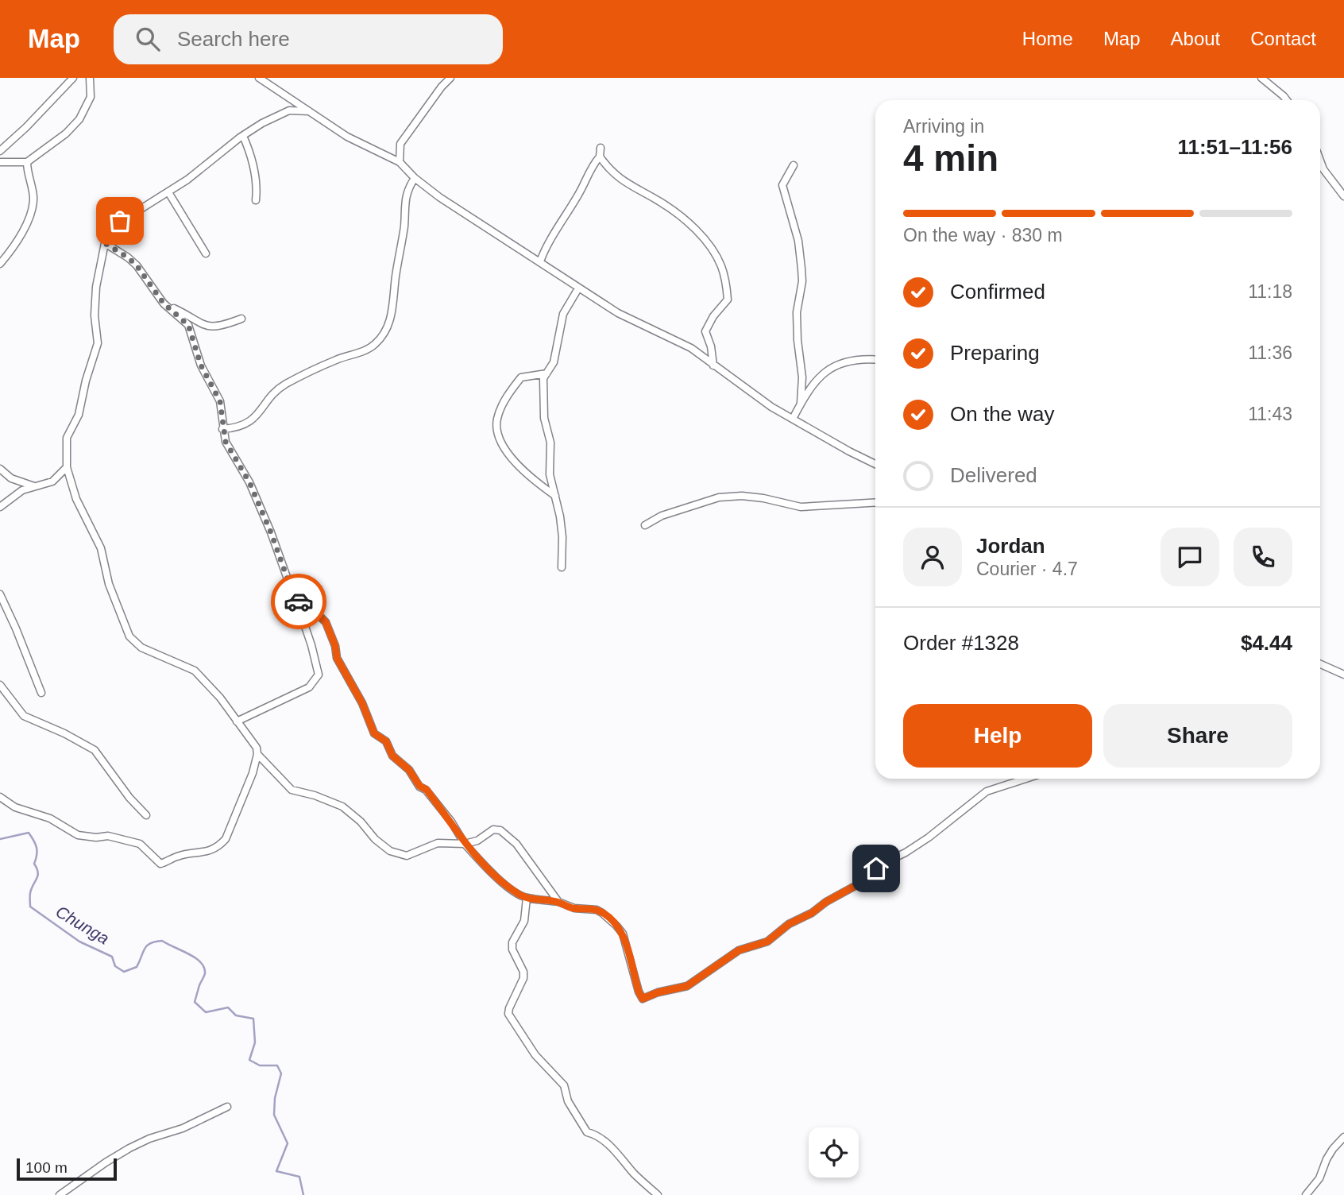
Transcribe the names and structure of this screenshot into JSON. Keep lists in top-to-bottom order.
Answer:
{
  "water": ["Chunga"],
  "scale_bar": "100 m",
  "page": {
    "header": "Map",
    "search": "Search here",
    "nav": [
      "Home",
      "Map",
      "About",
      "Contact"
    ],
    "heading": ["4 min", "Arriving in", "11:51–11:56"],
    "panel": [
      "Jordan",
      "Courier · 4.7",
      "Order #1328",
      "$4.44"
    ],
    "bar": "On the way · 830 m",
    "list": [
      ["Confirmed", "11:18"],
      ["Preparing", "11:36"],
      ["On the way", "11:43"],
      "Delivered"
    ],
    "buttons": ["Help", "Share"],
    "scale": "100 m"
  }
}
